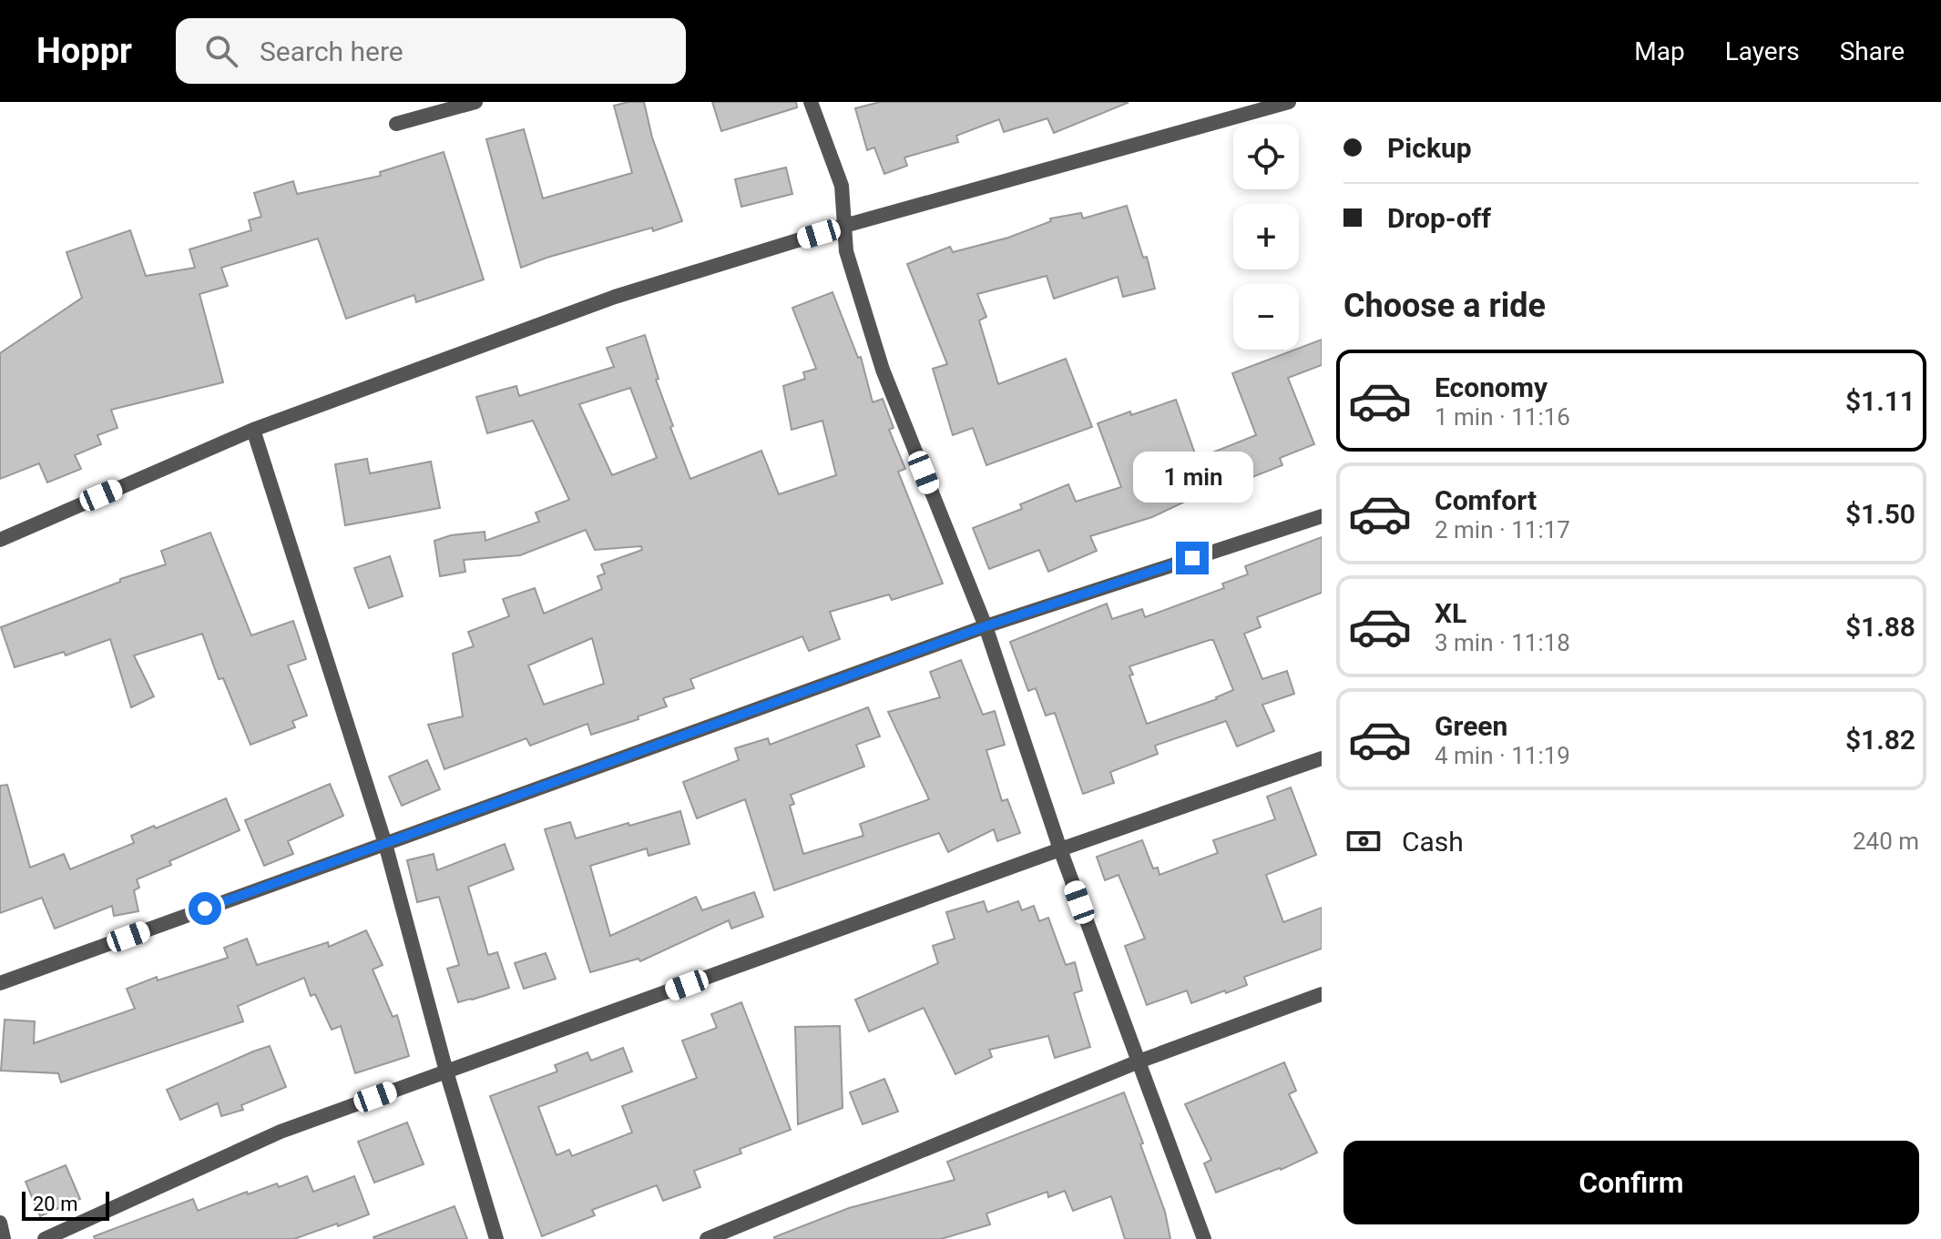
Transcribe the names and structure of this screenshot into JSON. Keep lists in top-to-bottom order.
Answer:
{
  "scale_bar": "20 m",
  "page": {
    "header": "Hoppr",
    "search": "Search here",
    "nav": ["Map", "Layers", "Share"],
    "banner": ["Pickup", "Drop-off"],
    "map_buttons": ["+", "−"],
    "heading": "Choose a ride",
    "list": [
      {
        "name": "Economy",
        "note": "1 min · 11:16",
        "value": "$1.11"
      },
      {
        "name": "Comfort",
        "note": "2 min · 11:17",
        "value": "$1.50"
      },
      {
        "name": "XL",
        "note": "3 min · 11:18",
        "value": "$1.88"
      },
      {
        "name": "Green",
        "note": "4 min · 11:19",
        "value": "$1.82"
      }
    ],
    "bubble": "1 min",
    "pay": ["Cash", "240 m"],
    "buttons": "Confirm",
    "scale": "20 m"
  }
}
